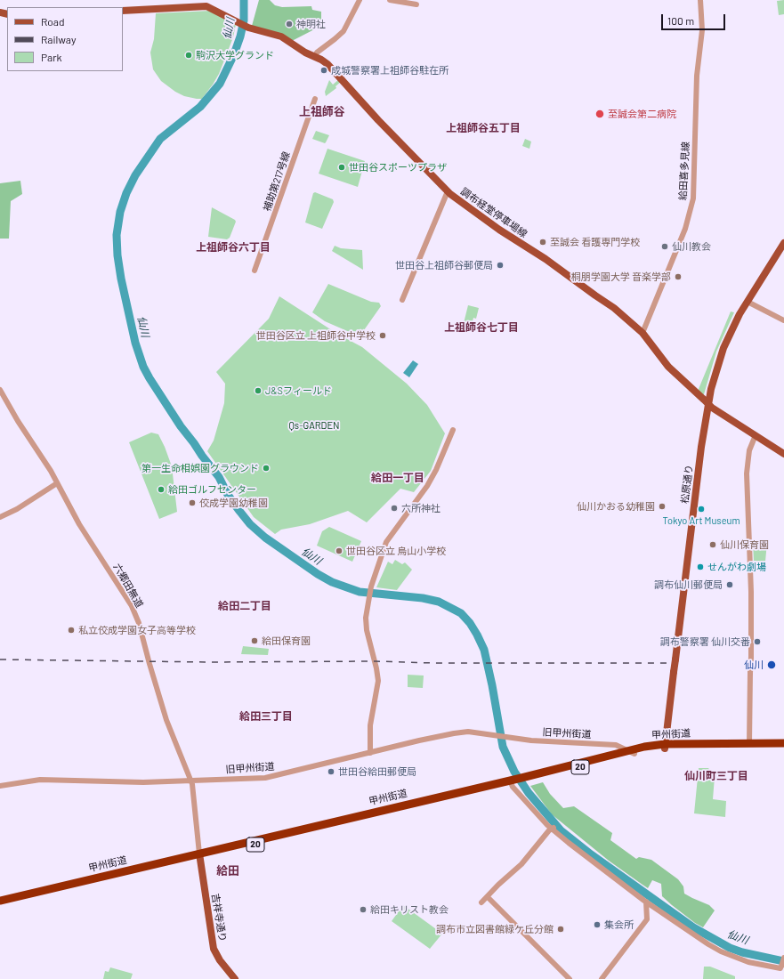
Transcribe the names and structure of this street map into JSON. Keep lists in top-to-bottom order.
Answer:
{
  "streets": {
    "highway": ["甲州街道", "20"],
    "main road": ["調布経堂停車場線", "松原通り", "吉祥寺通り"],
    "street": [
      "給田喜多見線",
      "補助第217号線",
      "六郷田無道",
      "旧甲州街道"
    ]
  },
  "crossings": [
    ["給田喜多見線", "調布経堂停車場線"],
    ["調布経堂停車場線", "松原通り"],
    ["松原通り", "甲州街道"],
    ["六郷田無道", "旧甲州街道"],
    ["六郷田無道", "甲州街道"],
    ["六郷田無道", "吉祥寺通り"],
    ["旧甲州街道", "甲州街道"],
    ["甲州街道", "吉祥寺通り"]
  ],
  "districts": [
    "上祖師谷",
    "上祖師谷五丁目",
    "上祖師谷六丁目",
    "上祖師谷七丁目",
    "給田一丁目",
    "給田二丁目",
    "給田三丁目",
    "仙川町三丁目",
    "給田"
  ],
  "water": ["仙川"],
  "parks": ["Qs-GARDEN"],
  "places": [
    "神明社",
    "駒沢大学グランド",
    "成城警察署上祖師谷駐在所",
    "至誠会第二病院",
    "世田谷スポーツプラザ",
    "至誠会 看護専門学校",
    "仙川教会",
    "世田谷上祖師谷郵便局",
    "桐朋学園大学 音楽学部",
    "世田谷区立 上祖師谷中学校",
    "J&Sフィールド",
    "第一生命相娯園グラウンド",
    "給田ゴルフセンター",
    "佼成学園幼稚園",
    "仙川かおる幼稚園",
    "六所神社",
    "Tokyo Art Museum",
    "仙川保育園",
    "世田谷区立 烏山小学校",
    "せんがわ劇場",
    "調布仙川郵便局",
    "私立佼成学園女子高等学校",
    "給田保育園",
    "調布警察署 仙川交番",
    "仙川",
    "世田谷給田郵便局",
    "給田キリスト教会",
    "集会所",
    "調布市立図書館緑ケ丘分館"
  ],
  "legend": ["Road", "Railway", "Park"],
  "scale_bar": "100 m"
}
